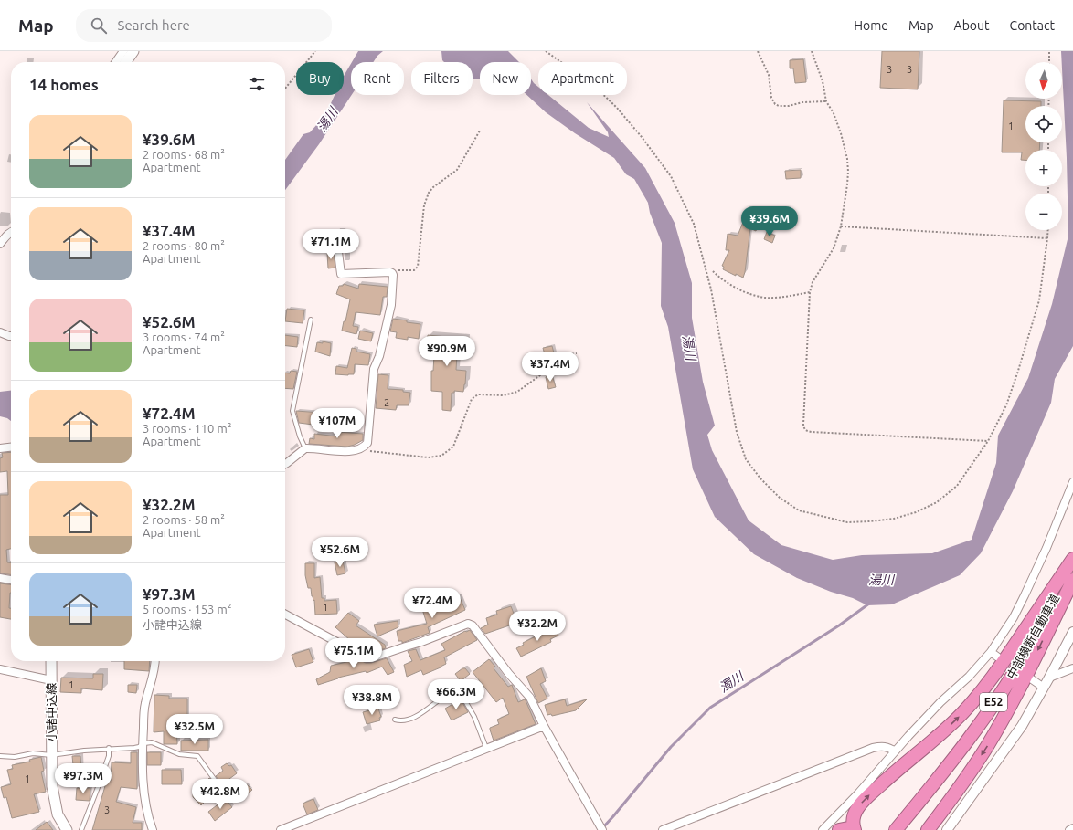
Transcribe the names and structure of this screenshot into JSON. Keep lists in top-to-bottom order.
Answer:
{
  "streets": {
    "highway": ["中部横断自動車道", "E52"],
    "main road": ["小諸中込線"]
  },
  "water": ["湯川", "濁川"],
  "house_numbers": [
    "3",
    "3",
    "1",
    "2",
    "1",
    "1",
    "1",
    "3"
  ],
  "north": "bottom",
  "page": {
    "header": "Map",
    "search": "Search here",
    "nav": [
      "Home",
      "Map",
      "About",
      "Contact"
    ],
    "map_buttons": ["+", "−"],
    "chip": [
      "Buy",
      "Rent",
      "Filters",
      "New",
      "Apartment"
    ],
    "heading": "14 homes",
    "list": [
      {
        "name": "¥39.6M",
        "note": "2 rooms · 68 m² · Apartment"
      },
      {
        "name": "¥37.4M",
        "note": "2 rooms · 80 m² · Apartment"
      },
      {
        "name": "¥52.6M",
        "note": "3 rooms · 74 m² · Apartment"
      },
      {
        "name": "¥72.4M",
        "note": "3 rooms · 110 m² · Apartment"
      },
      {
        "name": "¥32.2M",
        "note": "2 rooms · 58 m² · Apartment"
      },
      {
        "name": "¥97.3M",
        "note": "5 rooms · 153 m² · 小諸中込線"
      }
    ],
    "price": [
      "¥39.6M",
      "¥71.1M",
      "¥90.9M",
      "¥37.4M",
      "¥107M",
      "¥52.6M",
      "¥72.4M",
      "¥32.2M",
      "¥75.1M",
      "¥66.3M",
      "¥38.8M",
      "¥32.5M",
      "¥97.3M",
      "¥42.8M"
    ]
  }
}
